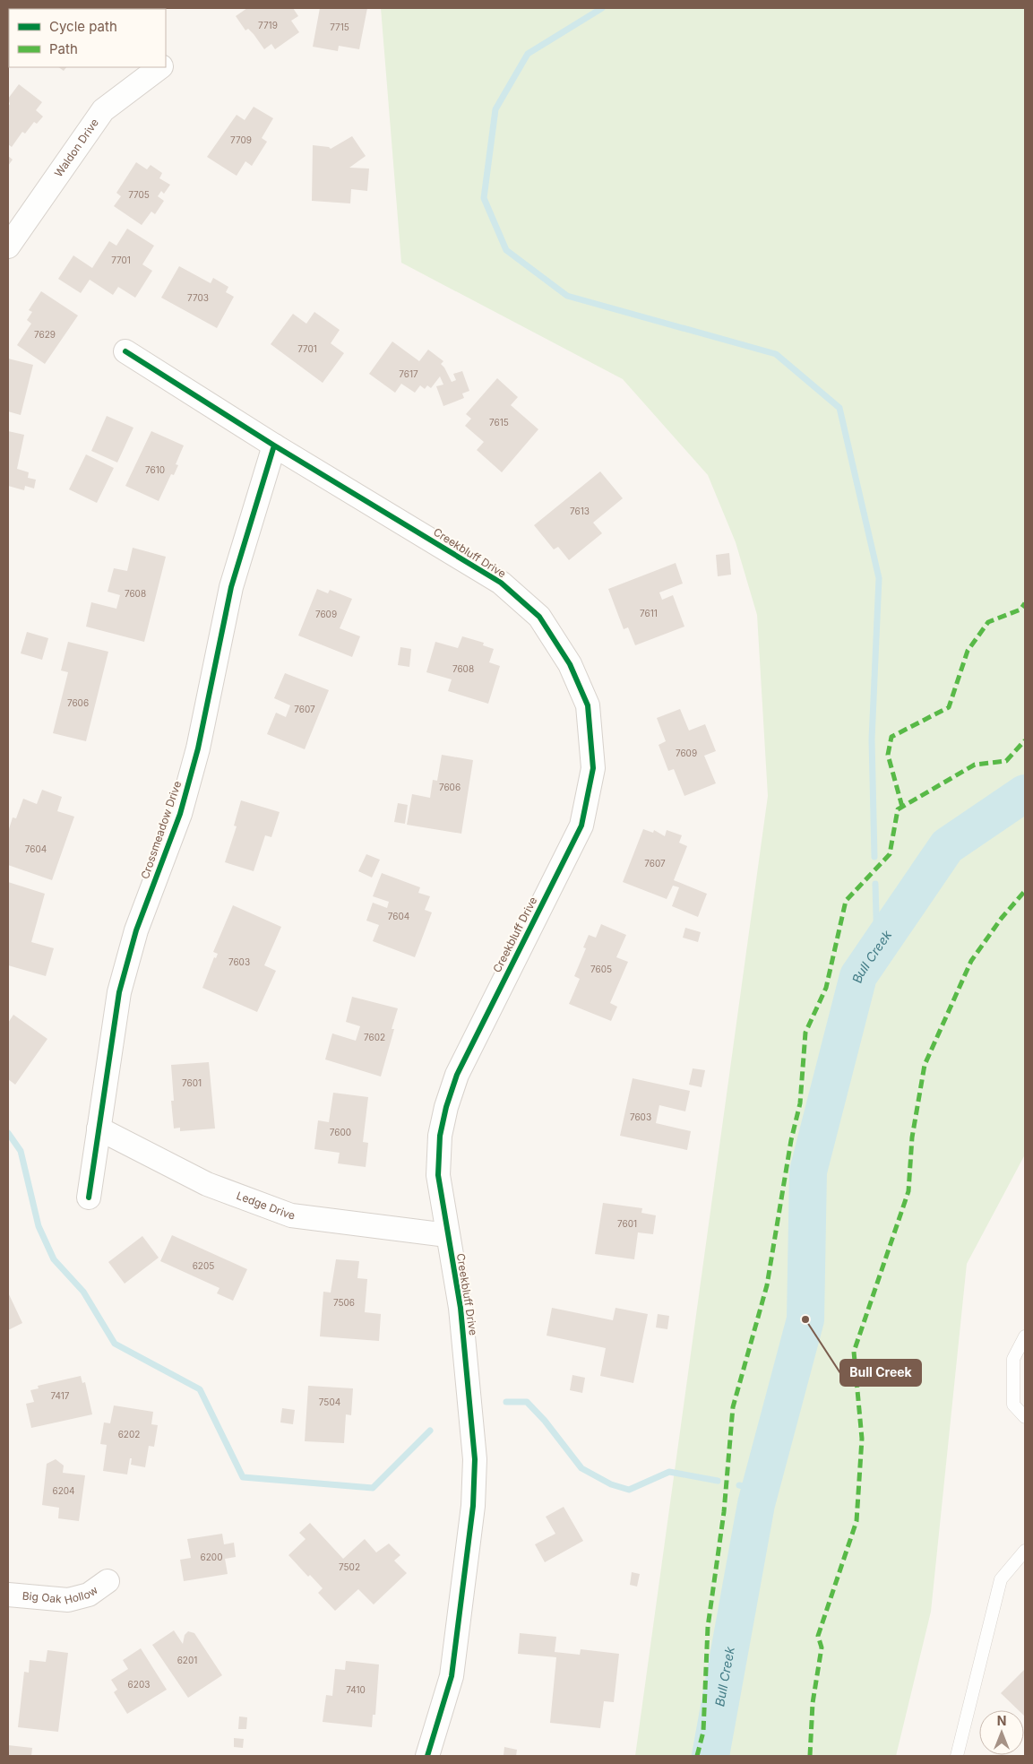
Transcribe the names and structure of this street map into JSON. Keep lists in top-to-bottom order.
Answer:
{
  "streets": {
    "street": [
      "Waldon Drive",
      "Creekbluff Drive",
      "Crossmeadow Drive",
      "Ledge Drive",
      "Big Oak Hollow"
    ]
  },
  "crossings": [
    ["Creekbluff Drive", "Crossmeadow Drive"],
    ["Creekbluff Drive", "Ledge Drive"],
    ["Crossmeadow Drive", "Ledge Drive"]
  ],
  "water": ["Bull Creek"],
  "places": ["Bull Creek"],
  "house_numbers": [
    "7719",
    "7715",
    "7709",
    "7705",
    "7701",
    "7703",
    "7629",
    "7701",
    "7617",
    "7615",
    "7610",
    "7613",
    "7608",
    "7611",
    "7609",
    "7608",
    "7606",
    "7607",
    "7609",
    "7606",
    "7604",
    "7607",
    "7604",
    "7603",
    "7605",
    "7602",
    "7601",
    "7603",
    "7600",
    "7601",
    "6205",
    "7506",
    "7417",
    "7504",
    "6202",
    "6204",
    "6200",
    "7502",
    "6201",
    "6203",
    "7410"
  ],
  "legend": ["Cycle path", "Path"],
  "north": "top"
}
